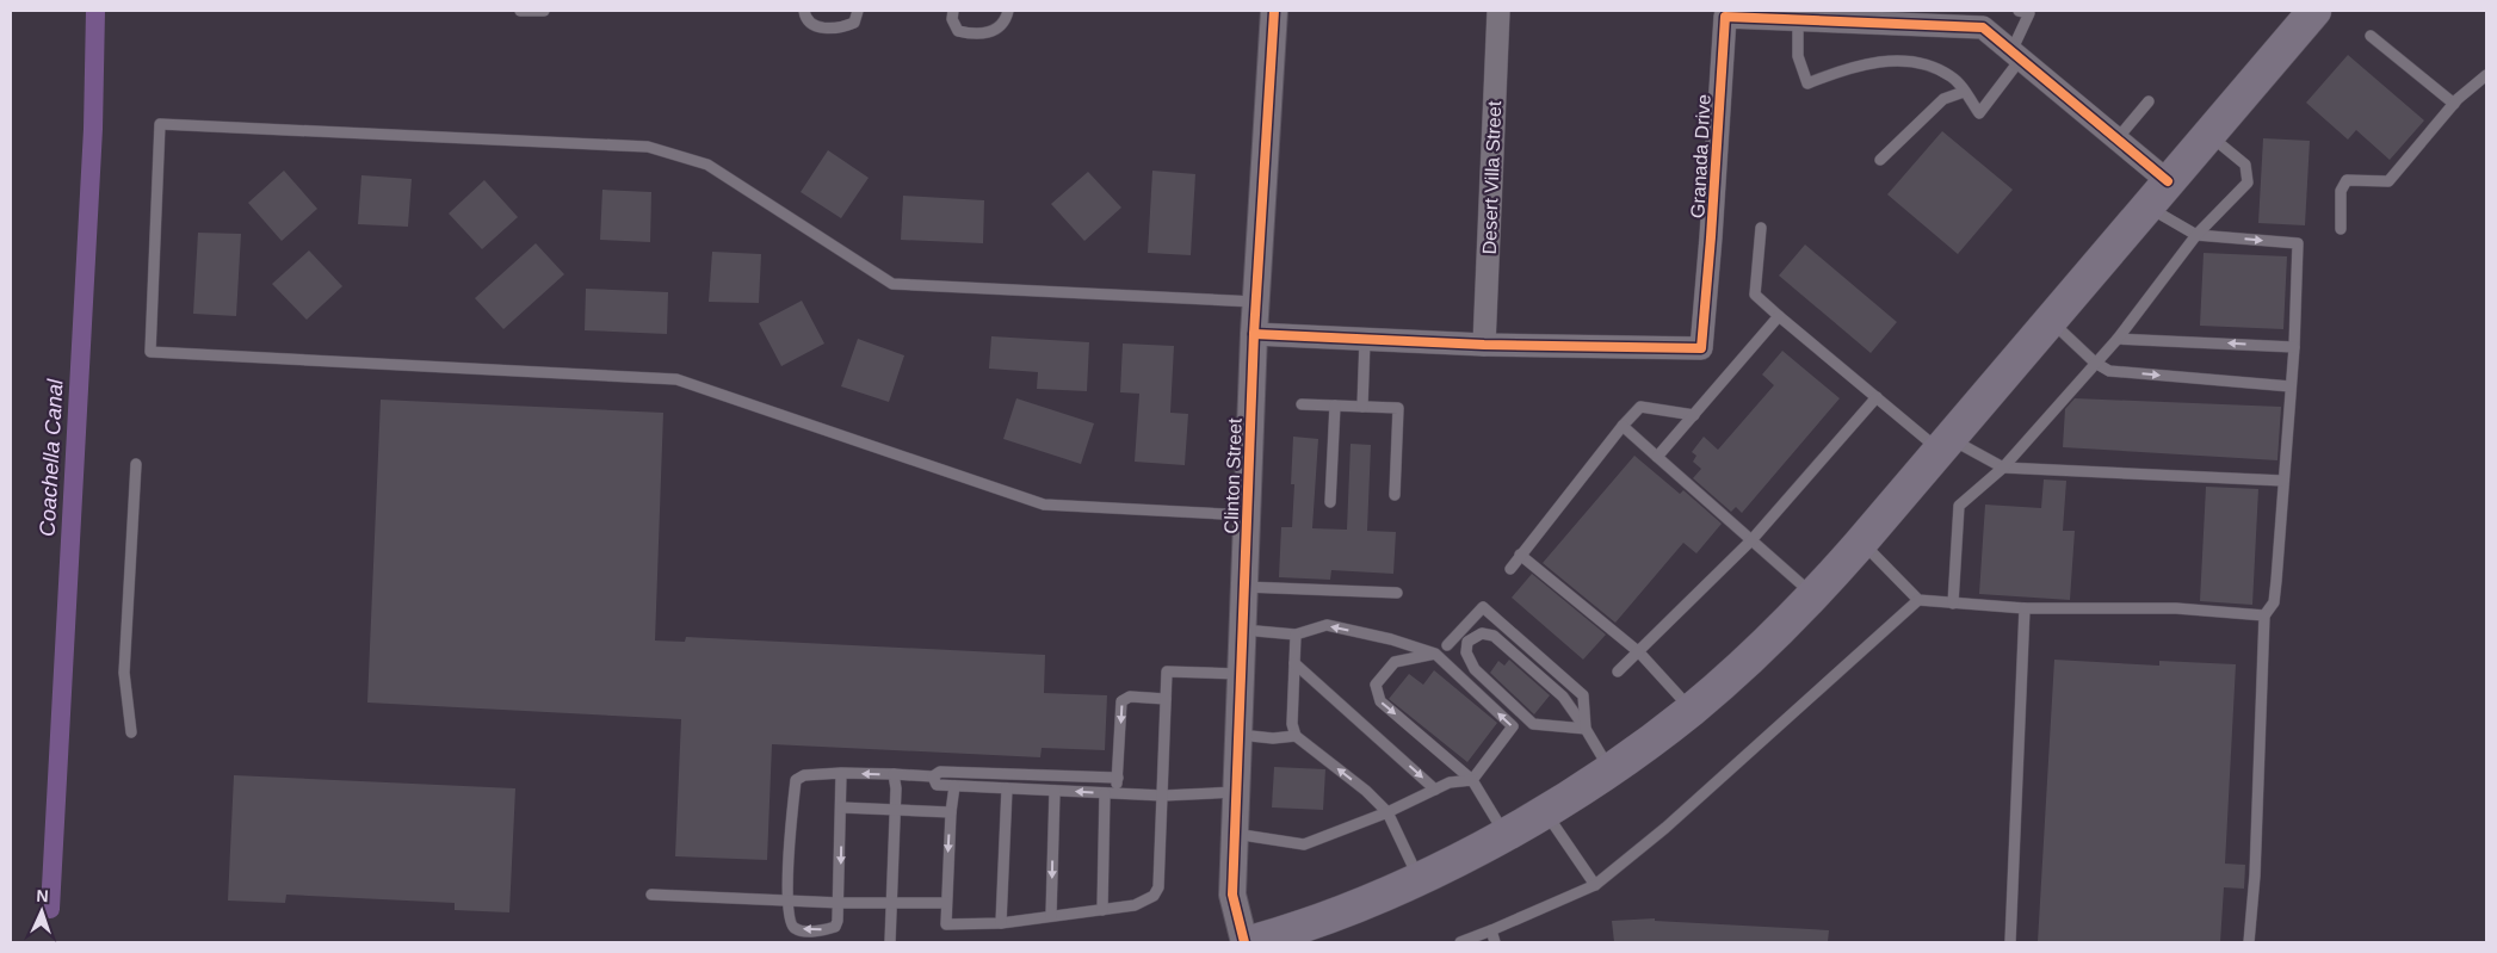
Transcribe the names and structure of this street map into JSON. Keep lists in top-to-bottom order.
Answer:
{
  "streets": {
    "street": ["Granada Drive", "Desert Villa Street", "Clinton Street"]
  },
  "crossings": [
    ["Granada Drive", "Desert Villa Street"],
    ["Granada Drive", "Clinton Street"]
  ],
  "water": ["Coachella Canal"],
  "north": "top"
}
